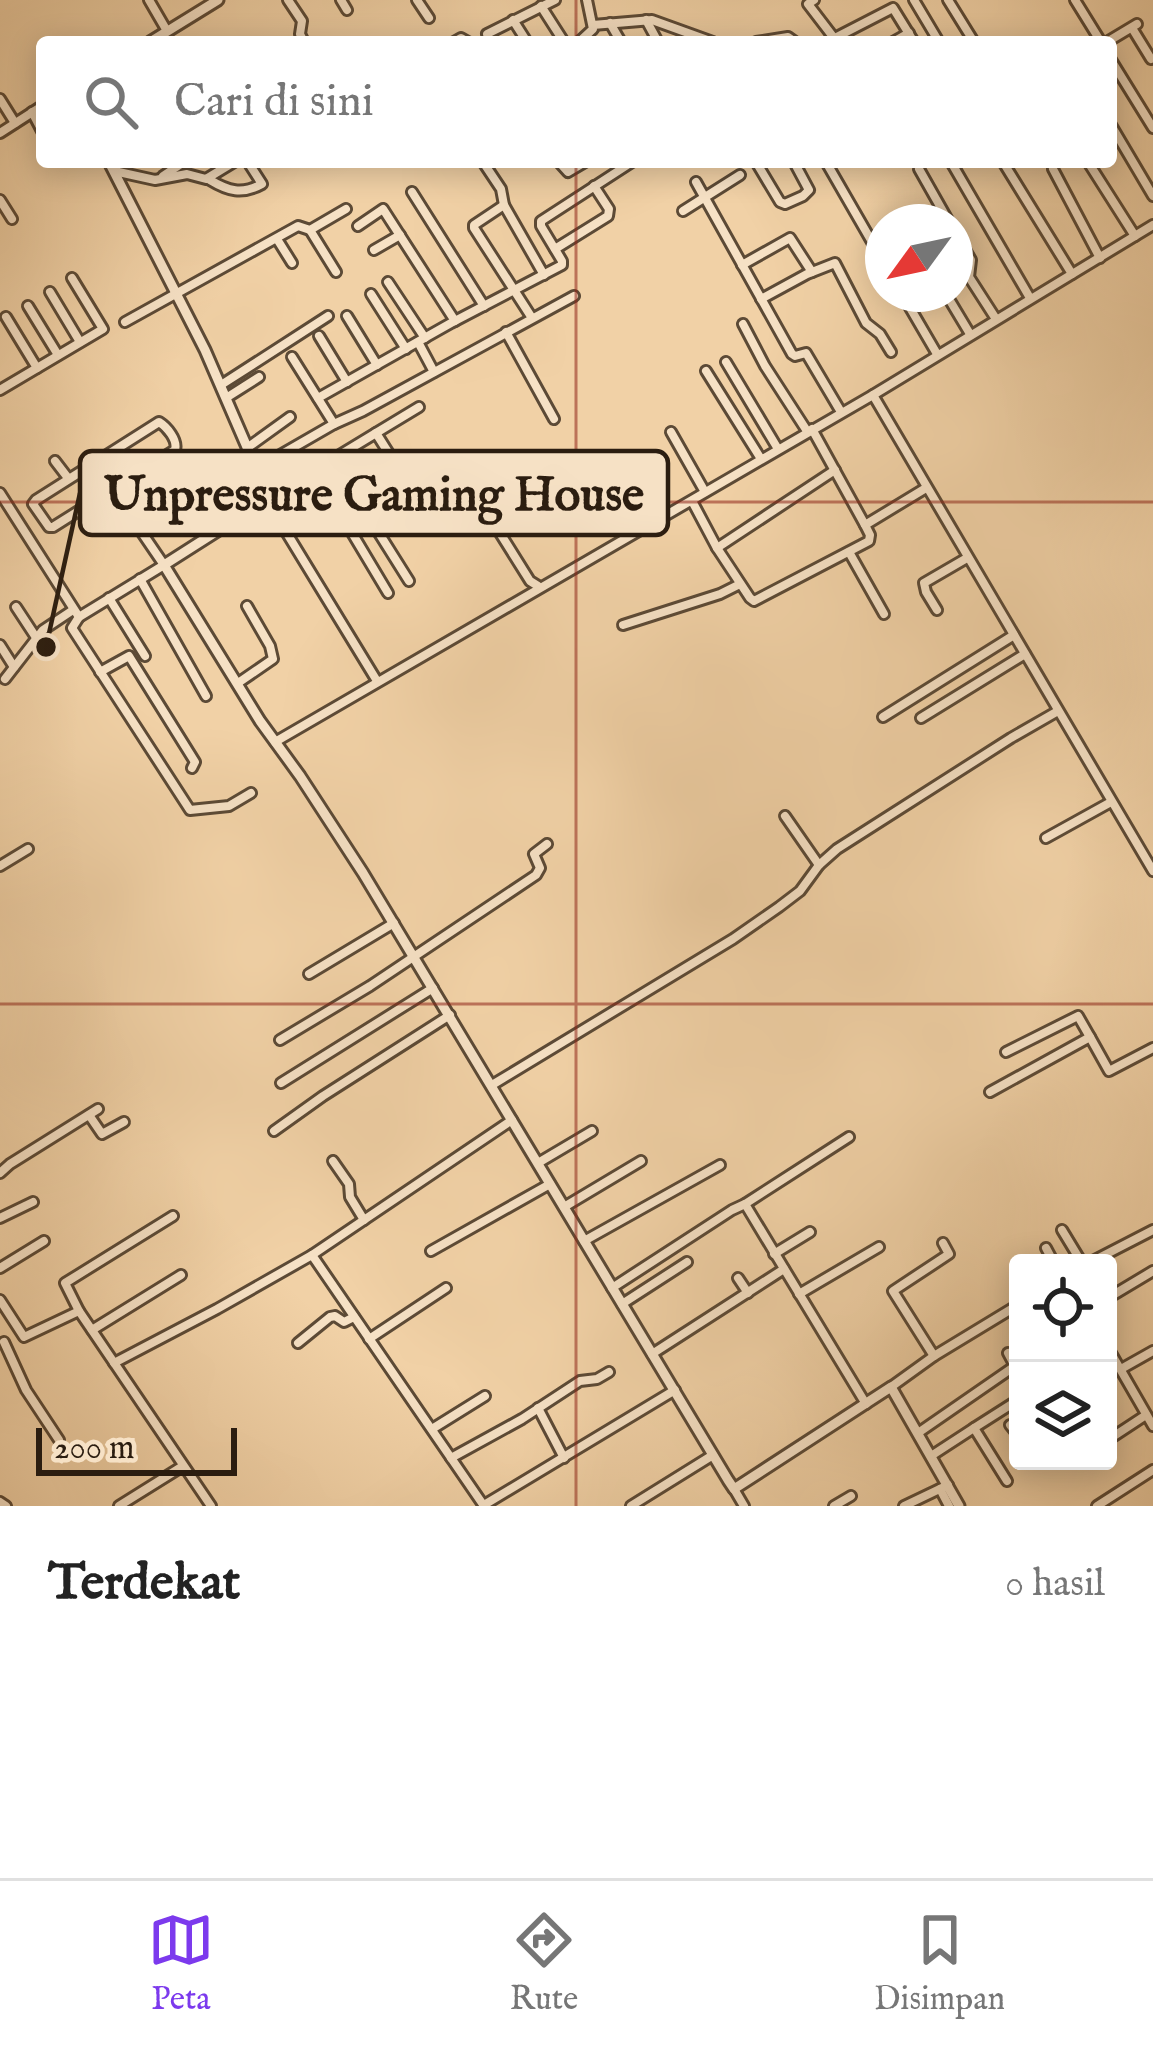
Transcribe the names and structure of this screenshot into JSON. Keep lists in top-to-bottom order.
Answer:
{
  "places": ["Unpressure Gaming House"],
  "scale_bar": "200 m",
  "north": "bottom left",
  "page": {
    "search": "Cari di sini",
    "scale": "200 m",
    "heading": ["Terdekat", "0 hasil"],
    "nav": ["Peta", "Rute", "Disimpan"]
  }
}
